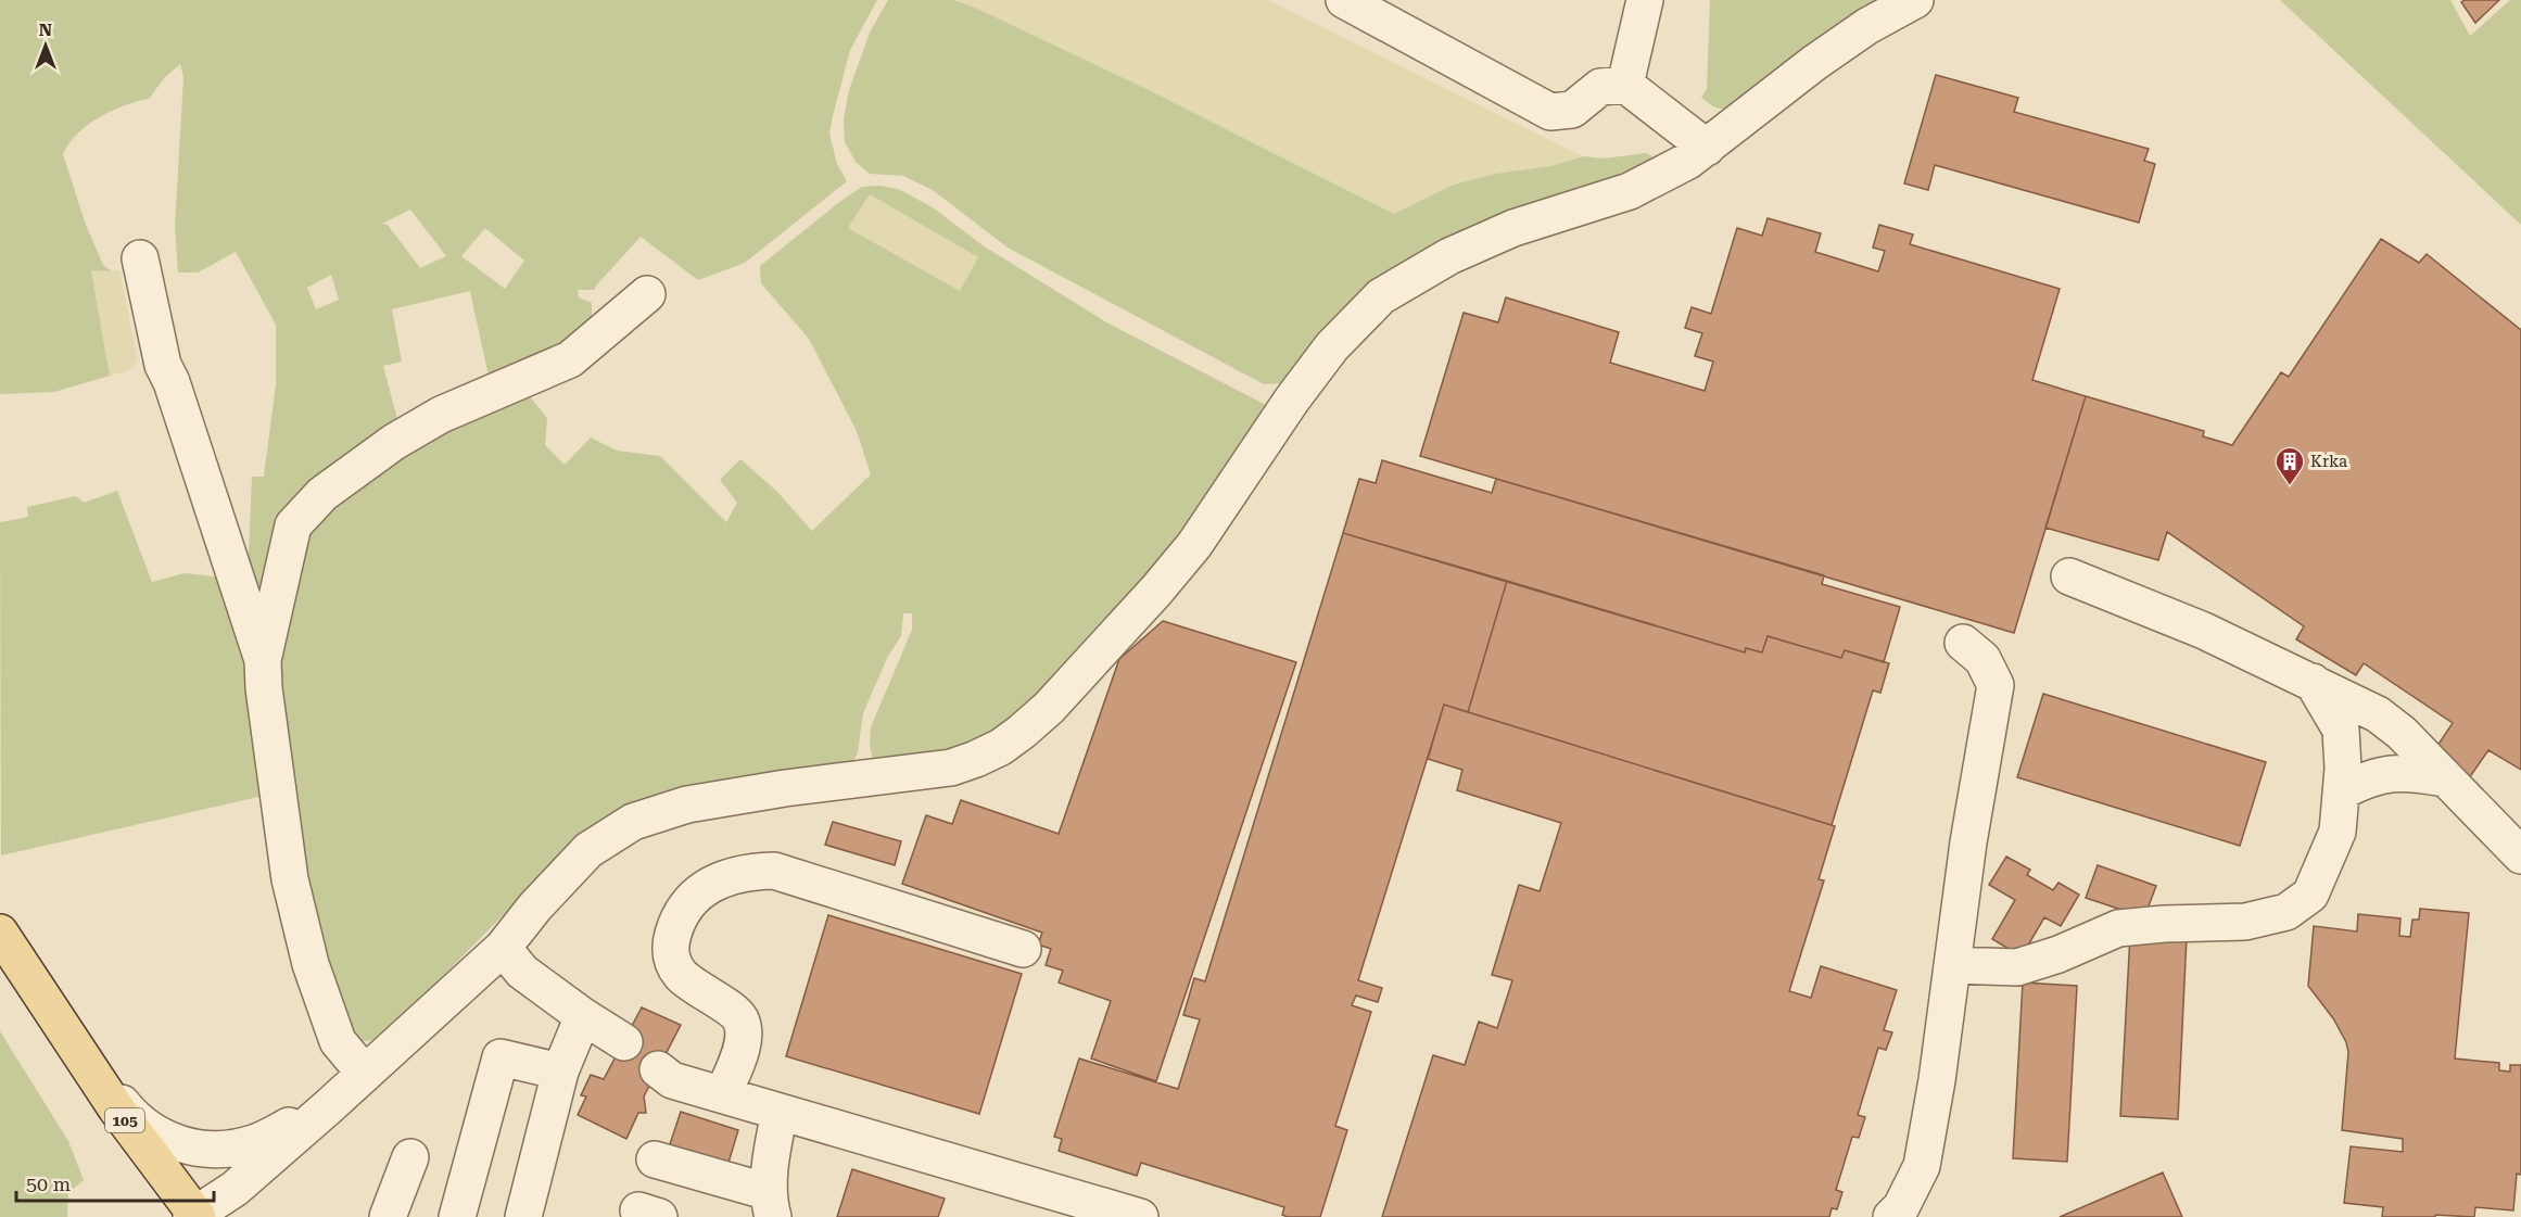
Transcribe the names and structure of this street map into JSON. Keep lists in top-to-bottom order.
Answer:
{
  "streets": {
    "main road": ["105"]
  },
  "places": {
    "building": ["Krka"]
  },
  "scale_bar": "50 m",
  "north": "top"
}
